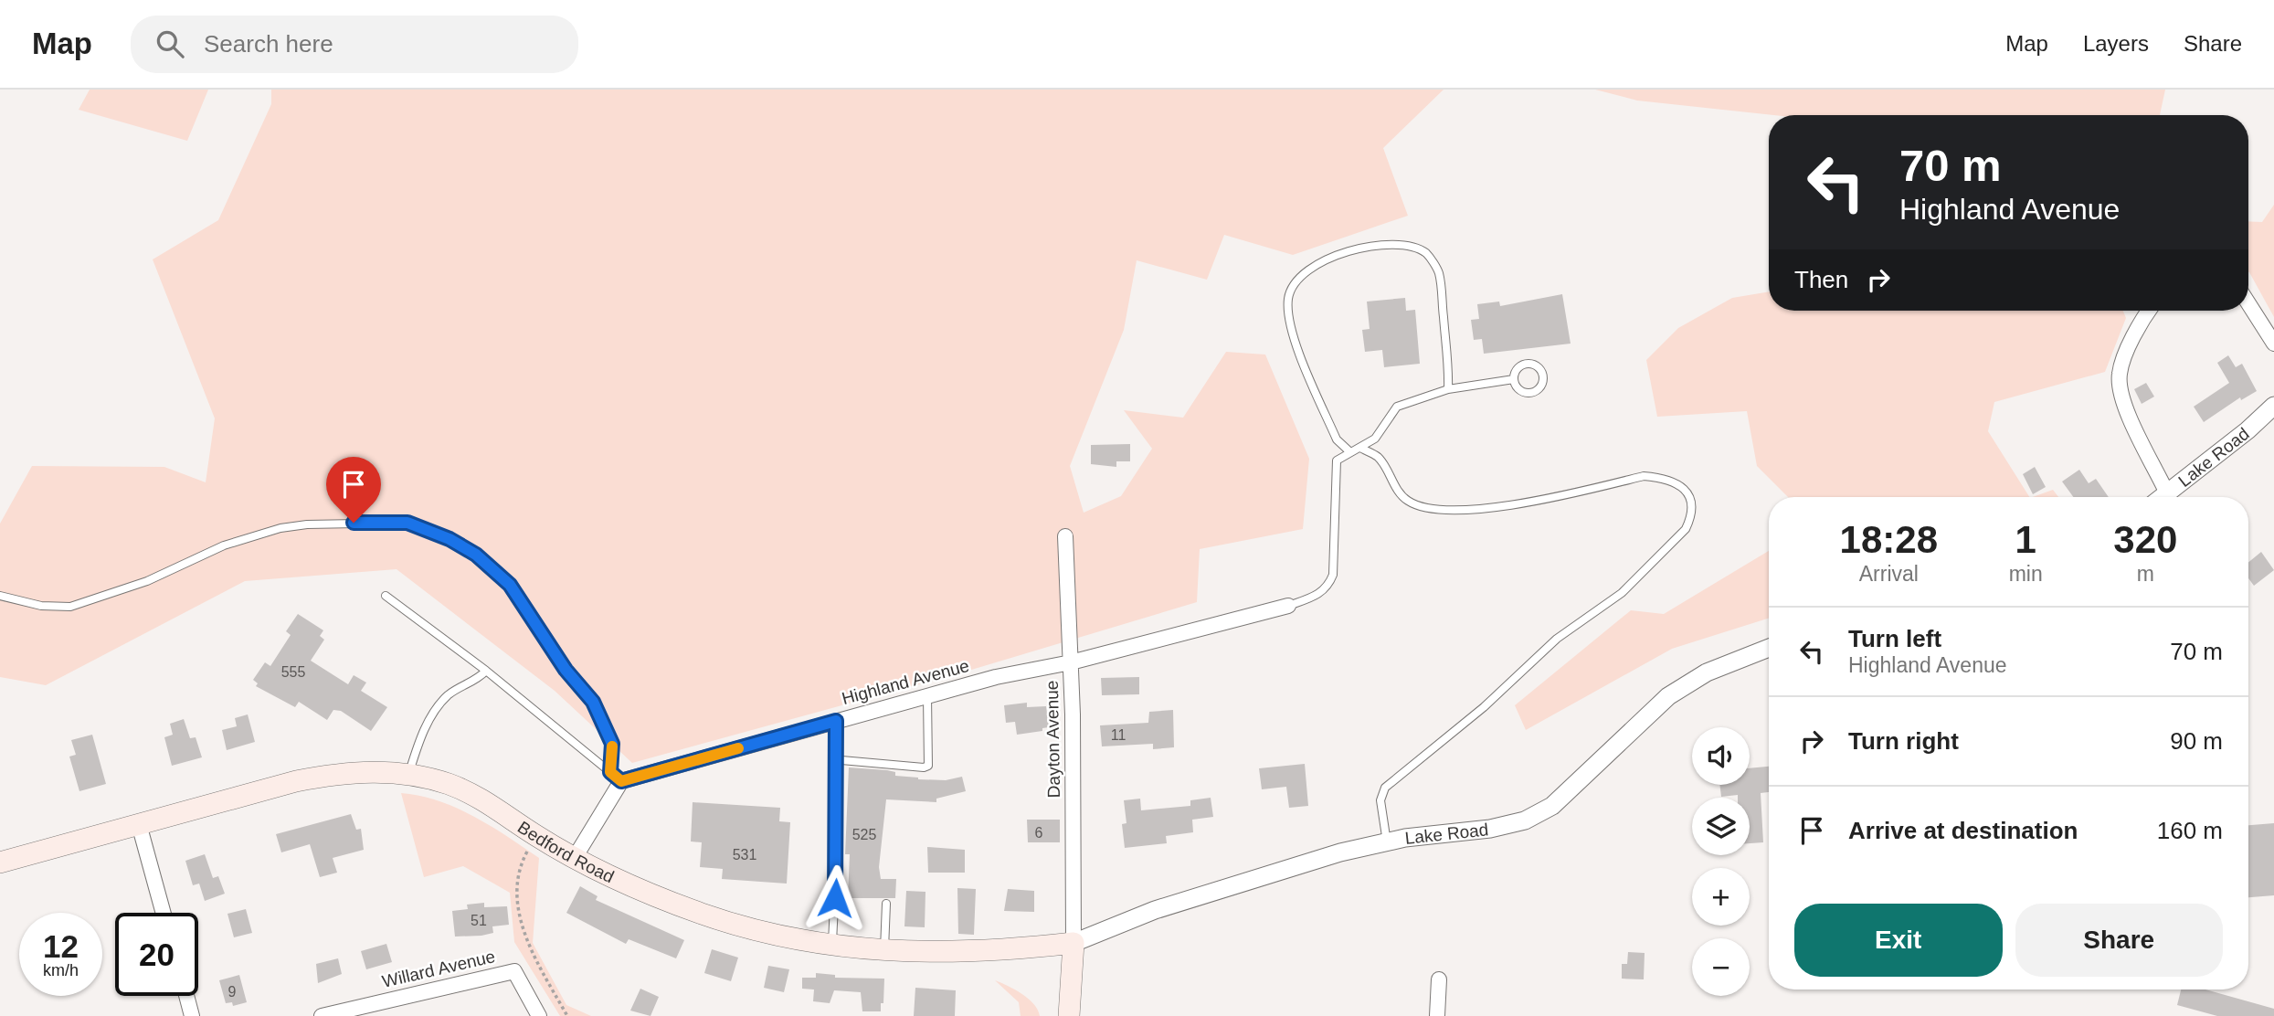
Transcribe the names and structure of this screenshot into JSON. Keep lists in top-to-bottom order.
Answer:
{
  "streets": {
    "main road": ["Bedford Road"],
    "street": [
      "Lake Road",
      "Highland Avenue",
      "Dayton Avenue",
      "Willard Avenue"
    ]
  },
  "crossings": [
    ["Lake Road", "Dayton Avenue"],
    ["Lake Road", "Bedford Road"],
    ["Highland Avenue", "Dayton Avenue"],
    ["Dayton Avenue", "Bedford Road"]
  ],
  "house_numbers": [
    "555",
    "11",
    "6",
    "525",
    "531",
    "51",
    "9"
  ],
  "page": {
    "header": "Map",
    "search": "Search here",
    "nav": ["Map", "Layers", "Share"],
    "turn": ["70 m", "Highland Avenue"],
    "then": "Then",
    "eta": [
      "18:28",
      "Arrival",
      "1",
      "min",
      "320",
      "m"
    ],
    "list": [
      {
        "name": "Turn left",
        "note": "Highland Avenue",
        "value": "70 m"
      },
      {
        "name": "Turn right",
        "value": "90 m"
      },
      {
        "name": "Arrive at destination",
        "value": "160 m"
      }
    ],
    "map_buttons": ["+", "−"],
    "buttons": ["Exit", "Share"],
    "speed": "12 km/h",
    "limit": "20"
  }
}
